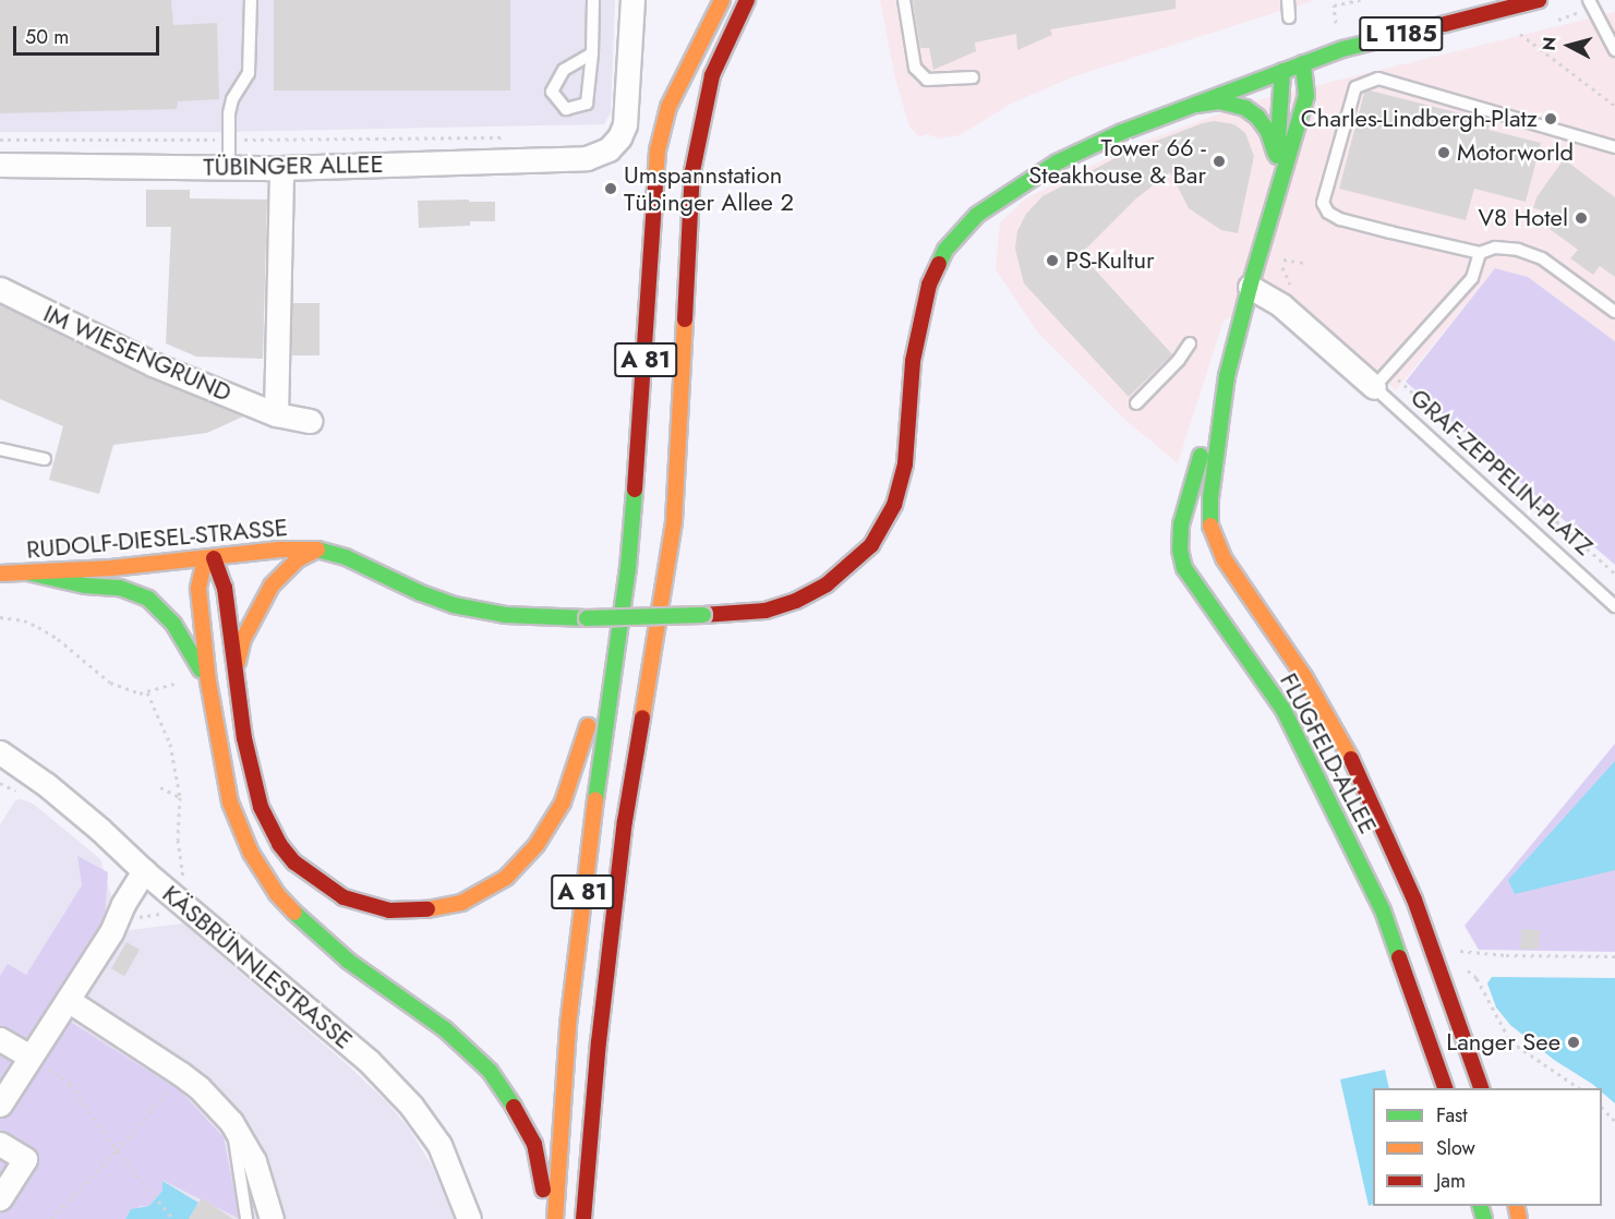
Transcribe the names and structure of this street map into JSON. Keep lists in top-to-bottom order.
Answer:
{
  "streets": {
    "main road": [
      "L 1185",
      "A 81",
      "RUDOLF-DIESEL-STRASSE",
      "FLUGFELD-ALLEE"
    ],
    "street": ["TÜBINGER ALLEE", "IM WIESENGRUND", "KÄSBRÜNNLESTRASSE"],
    "path": ["GRAF-ZEPPELIN-PLATZ"]
  },
  "crossings": [
    ["L 1185", "RUDOLF-DIESEL-STRASSE"],
    ["L 1185", "FLUGFELD-ALLEE"]
  ],
  "places": [
    "Charles-Lindbergh-Platz",
    "Motorworld",
    "Tower 66 - Steakhouse & Bar",
    "Umspannstation Tübinger Allee 2",
    "V8 Hotel",
    "PS-Kultur",
    "Langer See"
  ],
  "legend": ["Fast", "Slow", "Jam"],
  "scale_bar": "50 m",
  "north": "left"
}
